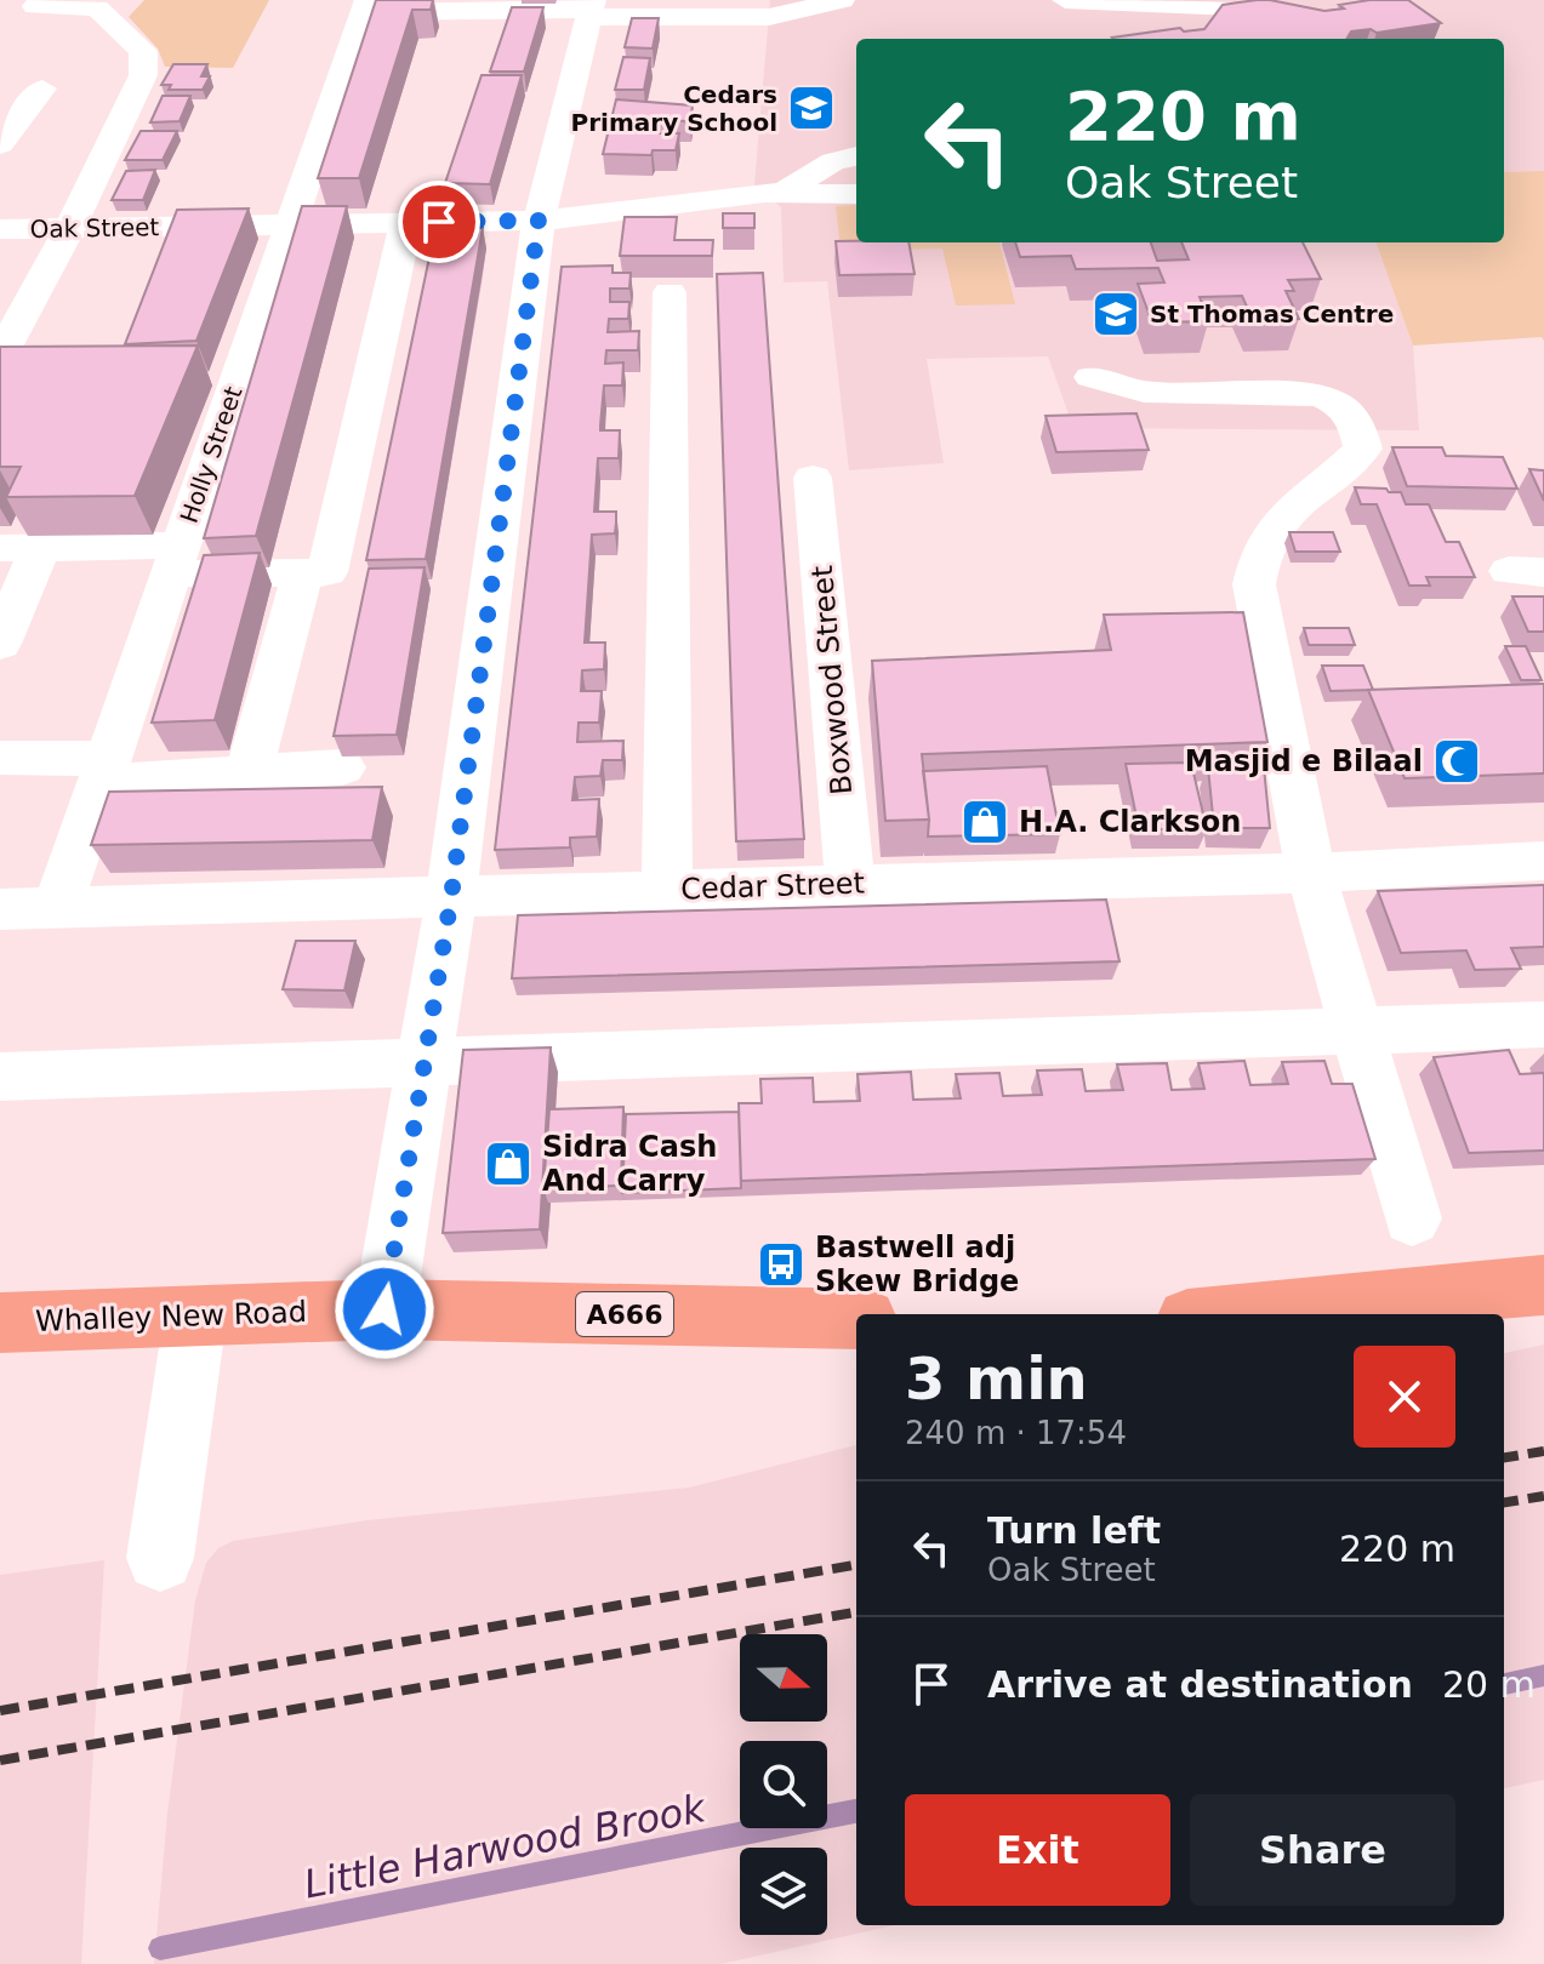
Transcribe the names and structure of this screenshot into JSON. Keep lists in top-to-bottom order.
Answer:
{
  "streets": {
    "highway": ["A666", "Whalley New Road"],
    "street": [
      "Oak Street",
      "Holly Street",
      "Boxwood Street",
      "Cedar Street"
    ]
  },
  "crossings": [
    ["Oak Street", "Holly Street"],
    ["Holly Street", "Cedar Street"],
    ["Boxwood Street", "Cedar Street"]
  ],
  "water": ["Little Harwood Brook"],
  "places": {
    "school or university": ["Cedars Primary School", "St Thomas Centre"],
    "mosque": ["Masjid e Bilaal"],
    "shop": ["H.A. Clarkson", "Sidra Cash And Carry"],
    "bus stop": ["Bastwell adj Skew Bridge"]
  },
  "north": "right",
  "page": {
    "turn": ["220 m", "Oak Street"],
    "heading": ["3 min", "240 m · 17:54"],
    "list": [
      {
        "name": "Turn left",
        "note": "Oak Street",
        "value": "220 m"
      },
      {
        "name": "Arrive at destination",
        "value": "20 m"
      }
    ],
    "buttons": ["Exit", "Share"]
  }
}
